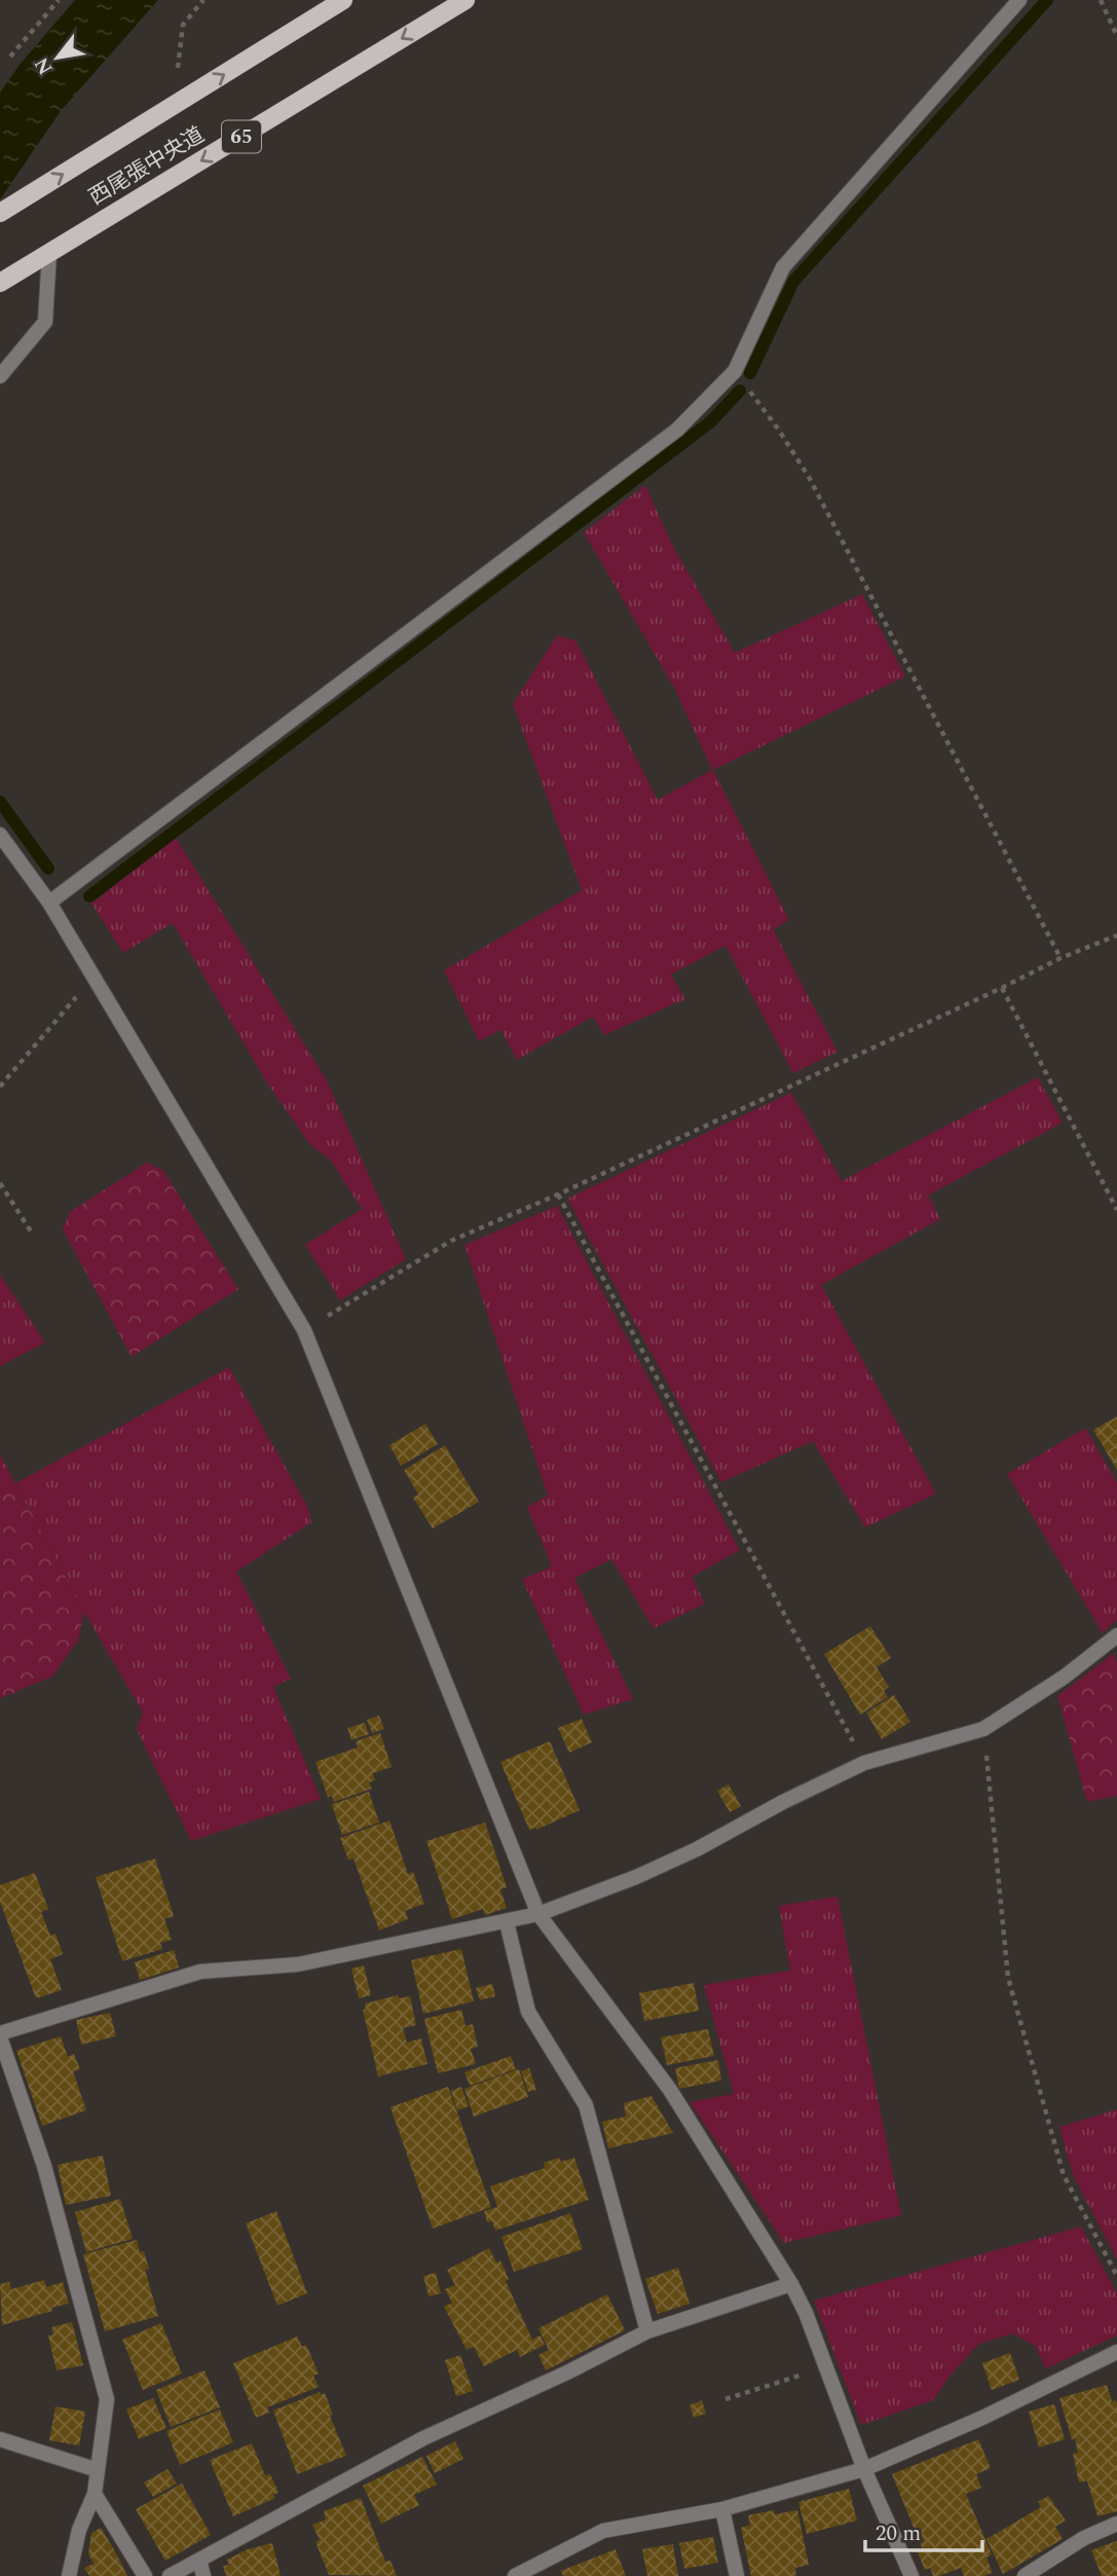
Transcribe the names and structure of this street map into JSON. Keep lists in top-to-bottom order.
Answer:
{
  "streets": {
    "main road": ["65", "西尾張中央道"]
  },
  "scale_bar": "20 m",
  "north": "bottom left"
}
